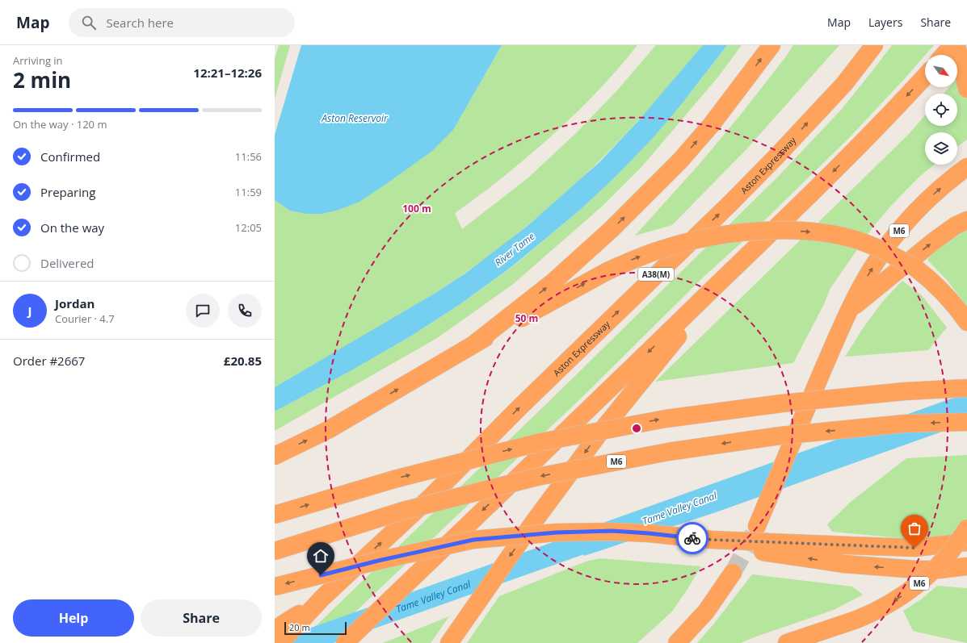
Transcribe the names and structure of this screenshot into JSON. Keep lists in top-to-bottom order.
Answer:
{
  "streets": {
    "highway": ["Aston Expressway", "M6", "A38(M)"]
  },
  "crossings": [
    ["Aston Expressway", "A38(M)"]
  ],
  "water": ["Aston Reservoir", "River Tame", "Tame Valley Canal"],
  "scale_bar": "20 m",
  "north": "bottom right",
  "page": {
    "header": "Map",
    "search": "Search here",
    "nav": ["Map", "Layers", "Share"],
    "heading": ["2 min", "Arriving in", "12:21–12:26"],
    "panel": [
      "Jordan",
      "Courier · 4.7",
      "Order #2667",
      "£20.85"
    ],
    "bar": "On the way · 120 m",
    "list": [
      ["Confirmed", "11:56"],
      ["Preparing", "11:59"],
      ["On the way", "12:05"],
      "Delivered"
    ],
    "round": "J",
    "buttons": ["Help", "Share"],
    "scale": "20 m"
  },
  "rings": ["100 m", "50 m"]
}
